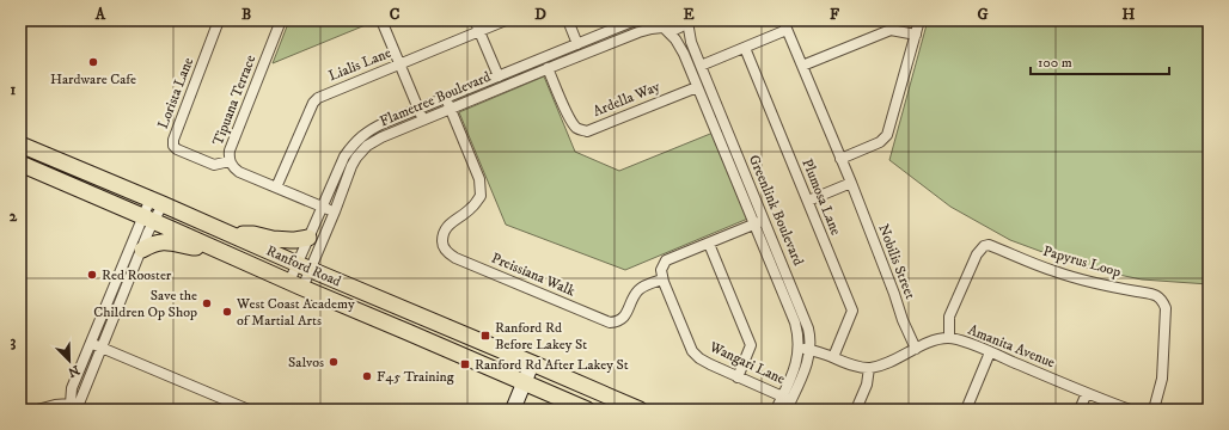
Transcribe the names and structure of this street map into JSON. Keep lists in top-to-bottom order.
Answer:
{
  "streets": {
    "main road": ["Ranford Road"],
    "street": [
      "Lialis Lane",
      "Lorista Lane",
      "Flametree Boulevard",
      "Ardella Way",
      "Tipuana Terrace",
      "Plumosa Lane",
      "Greenlink Boulevard",
      "Nobilis Street",
      "Papyrus Loop",
      "Preissiana Walk",
      "Amanita Avenue",
      "Wangari Lane"
    ]
  },
  "crossings": [
    ["Lialis Lane", "Tipuana Terrace"],
    ["Lorista Lane", "Tipuana Terrace"],
    ["Flametree Boulevard", "Ardella Way"],
    ["Flametree Boulevard", "Tipuana Terrace"],
    ["Flametree Boulevard", "Greenlink Boulevard"],
    ["Flametree Boulevard", "Ranford Road"],
    ["Flametree Boulevard", "Preissiana Walk"],
    ["Ardella Way", "Greenlink Boulevard"],
    ["Greenlink Boulevard", "Preissiana Walk"],
    ["Greenlink Boulevard", "Wangari Lane"],
    ["Nobilis Street", "Amanita Avenue"],
    ["Papyrus Loop", "Amanita Avenue"],
    ["Preissiana Walk", "Wangari Lane"]
  ],
  "places": {
    "other": [
      "Hardware Cafe",
      "Red Rooster",
      "Save the Children Op Shop",
      "West Coast Academy of Martial Arts",
      "Salvos",
      "F45 Training"
    ],
    "transit": ["Ranford Rd Before Lakey St", "Ranford Rd After Lakey St"]
  },
  "scale_bar": "100 m",
  "north": "bottom right",
  "grid": {
    "columns": [
      "A",
      "B",
      "C",
      "D",
      "E",
      "F",
      "G",
      "H"
    ],
    "rows": ["1", "2", "3"]
  }
}
